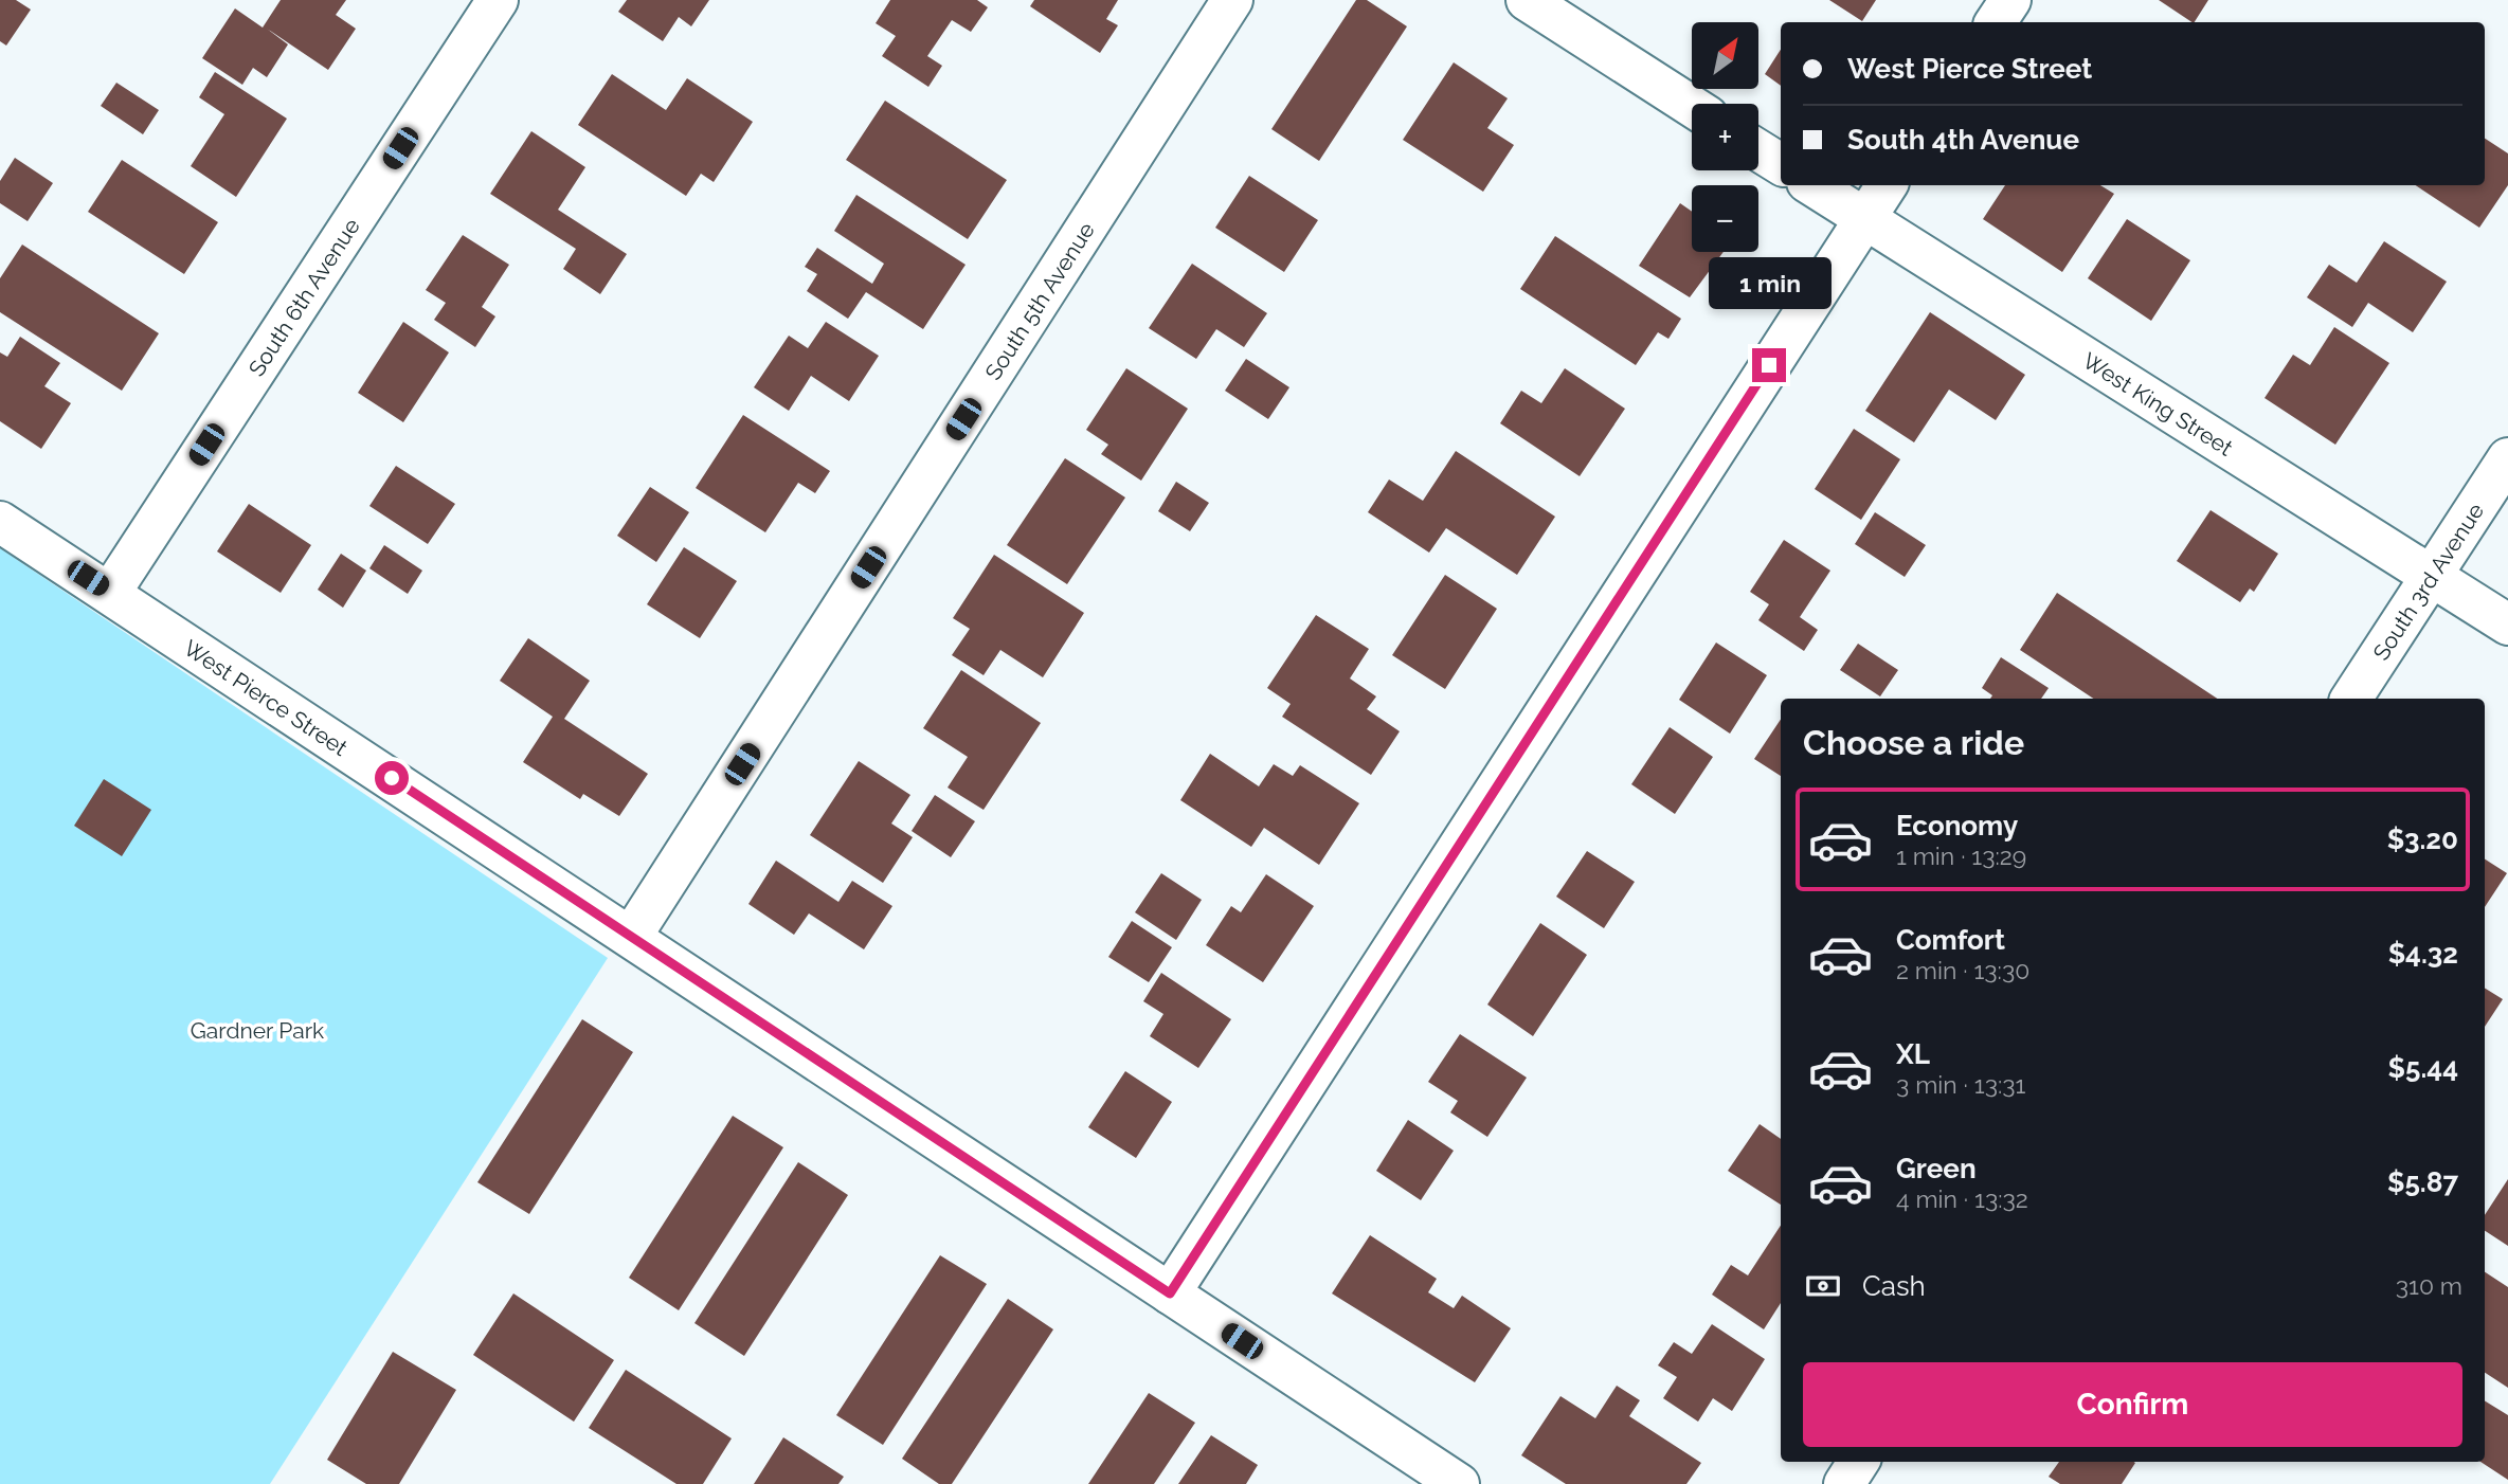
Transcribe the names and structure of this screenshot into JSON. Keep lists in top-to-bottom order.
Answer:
{
  "streets": {
    "street": [
      "South 6th Avenue",
      "South 5th Avenue",
      "West King Street",
      "South 3rd Avenue",
      "West Pierce Street"
    ]
  },
  "crossings": [
    ["South 6th Avenue", "West Pierce Street"],
    ["South 5th Avenue", "West Pierce Street"],
    ["West King Street", "South 3rd Avenue"]
  ],
  "parks": ["Gardner Park"],
  "north": "top right",
  "page": {
    "map_buttons": ["+", "−"],
    "banner": ["West Pierce Street", "South 4th Avenue"],
    "bubble": "1 min",
    "heading": "Choose a ride",
    "list": [
      {
        "name": "Economy",
        "note": "1 min · 13:29",
        "value": "$3.20"
      },
      {
        "name": "Comfort",
        "note": "2 min · 13:30",
        "value": "$4.32"
      },
      {
        "name": "XL",
        "note": "3 min · 13:31",
        "value": "$5.44"
      },
      {
        "name": "Green",
        "note": "4 min · 13:32",
        "value": "$5.87"
      }
    ],
    "pay": ["Cash", "310 m"],
    "buttons": "Confirm"
  }
}
